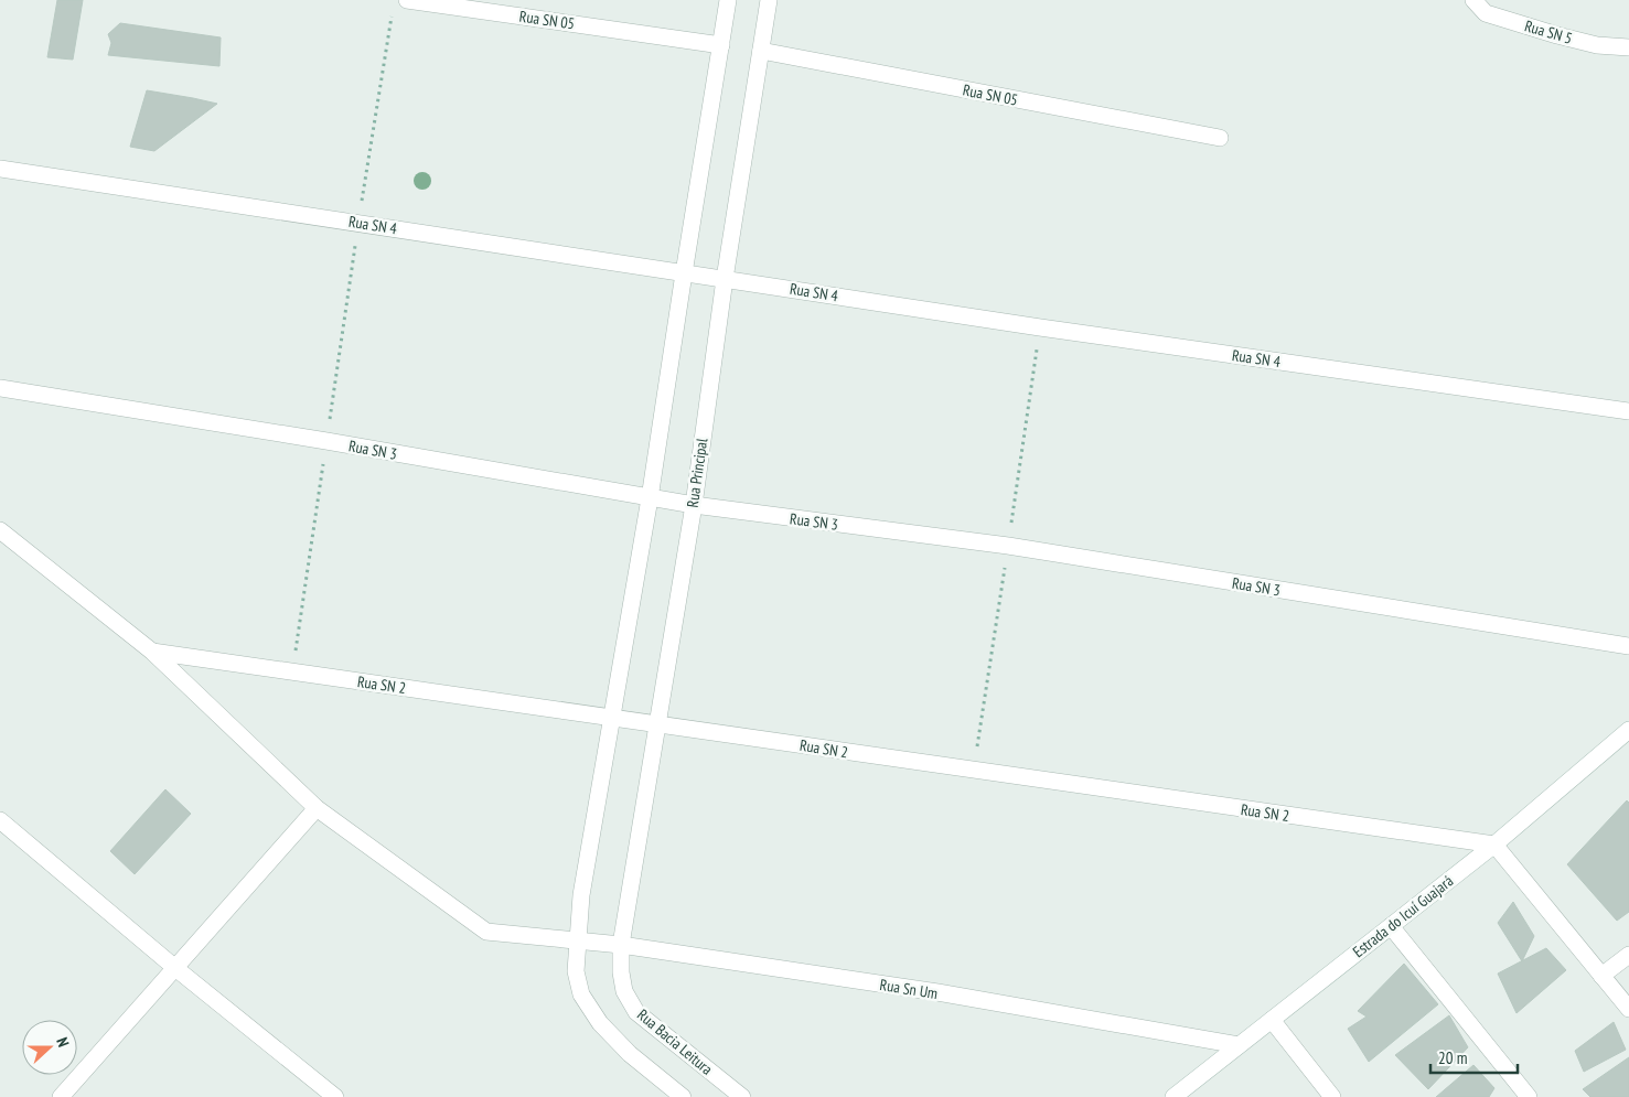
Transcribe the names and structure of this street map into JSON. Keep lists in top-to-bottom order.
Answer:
{
  "streets": {
    "street": [
      "Rua SN 05",
      "Rua SN 5",
      "Rua SN 4",
      "Rua SN 3",
      "Rua Principal",
      "Rua SN 2",
      "Estrada do Icuí Guajará",
      "Rua Sn Um",
      "Rua Bacia Leitura"
    ]
  },
  "crossings": [
    ["Rua SN 05", "Rua Principal"],
    ["Rua SN 4", "Rua Principal"],
    ["Rua SN 3", "Rua Principal"],
    ["Rua Principal", "Rua SN 2"],
    ["Rua Principal", "Rua Sn Um"],
    ["Rua Principal", "Rua Bacia Leitura"],
    ["Rua SN 2", "Estrada do Icuí Guajará"],
    ["Rua SN 2", "Rua Sn Um"],
    ["Estrada do Icuí Guajará", "Rua Sn Um"],
    ["Rua Sn Um", "Rua Bacia Leitura"]
  ],
  "scale_bar": "20 m",
  "north": "right"
}
